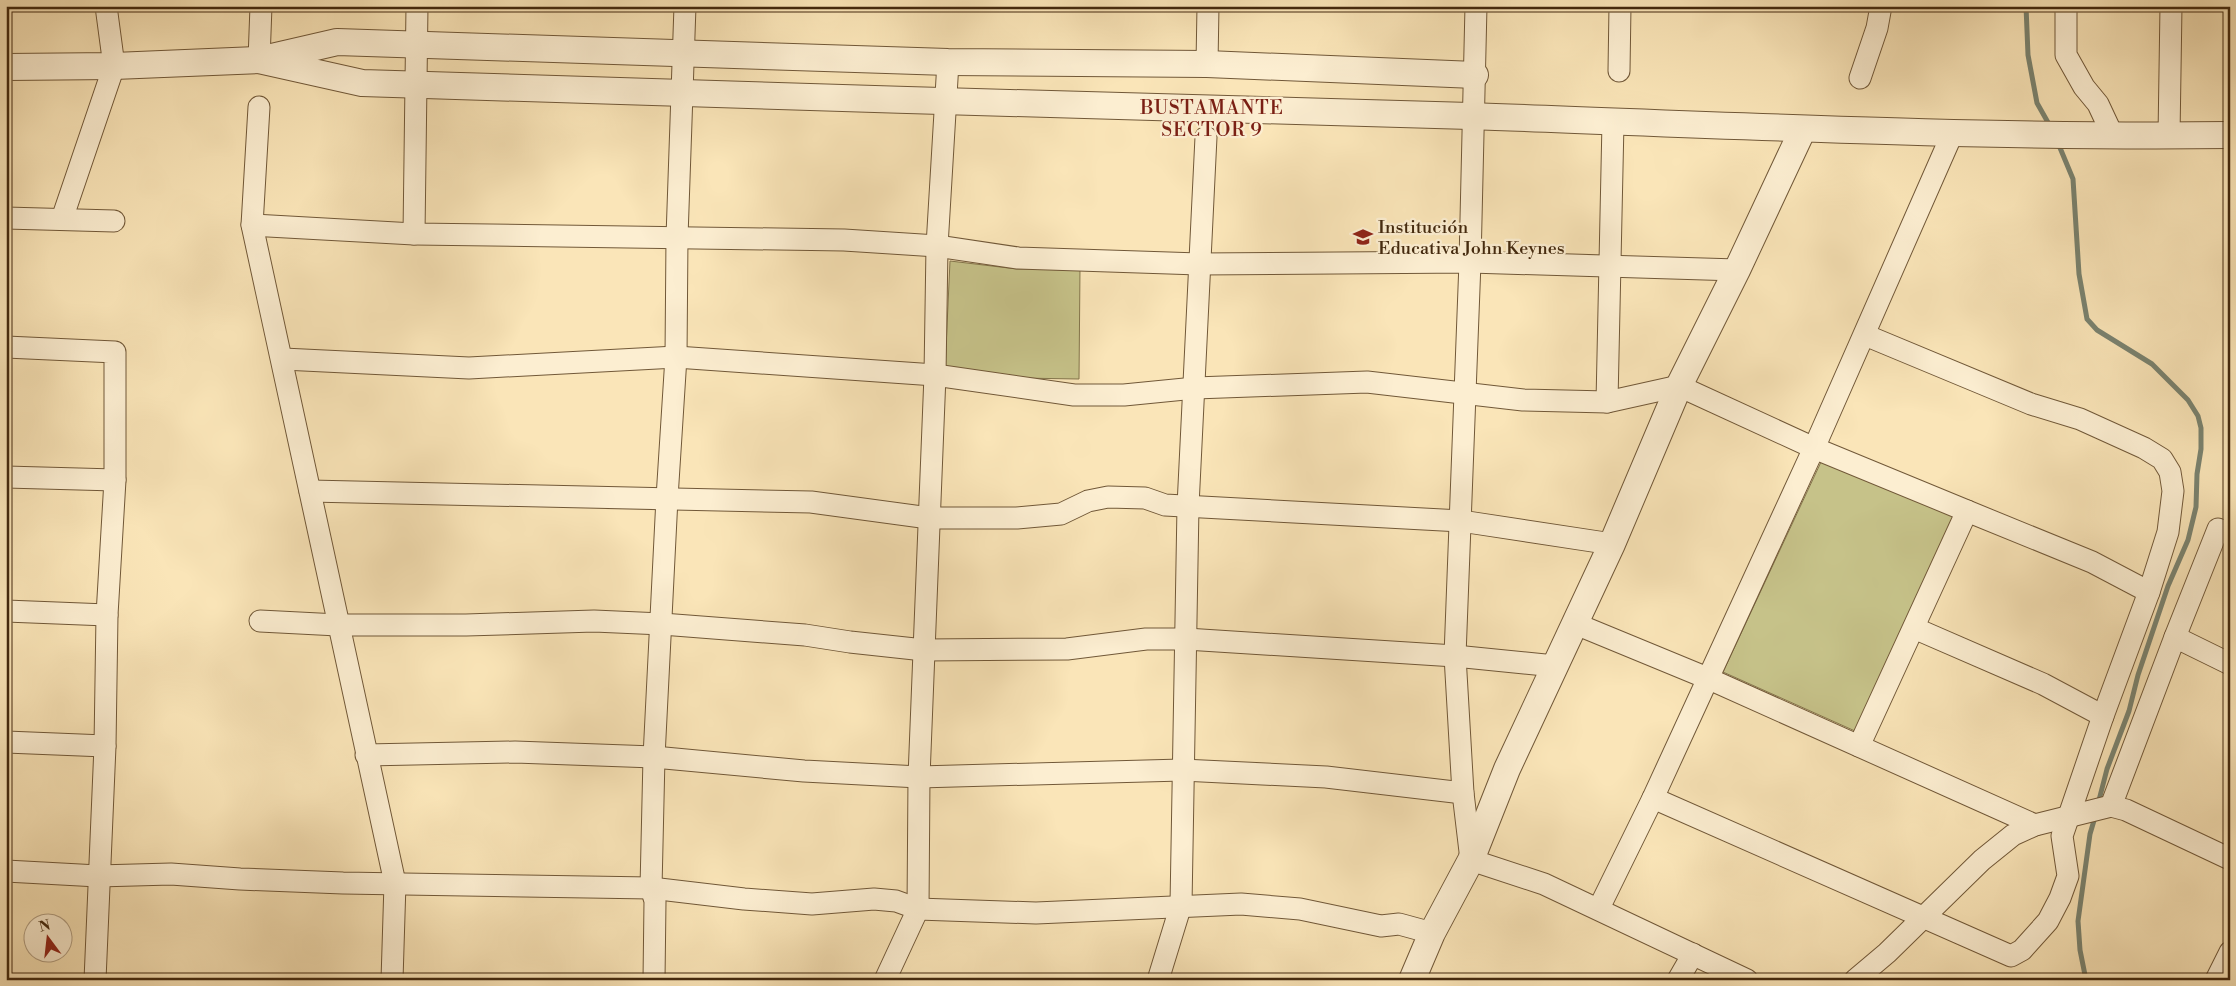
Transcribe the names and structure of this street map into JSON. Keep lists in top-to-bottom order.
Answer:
{
  "districts": ["BUSTAMANTE SECTOR 9"],
  "places": {
    "school or university": ["Institución Educativa John Keynes"]
  },
  "north": "top"
}
